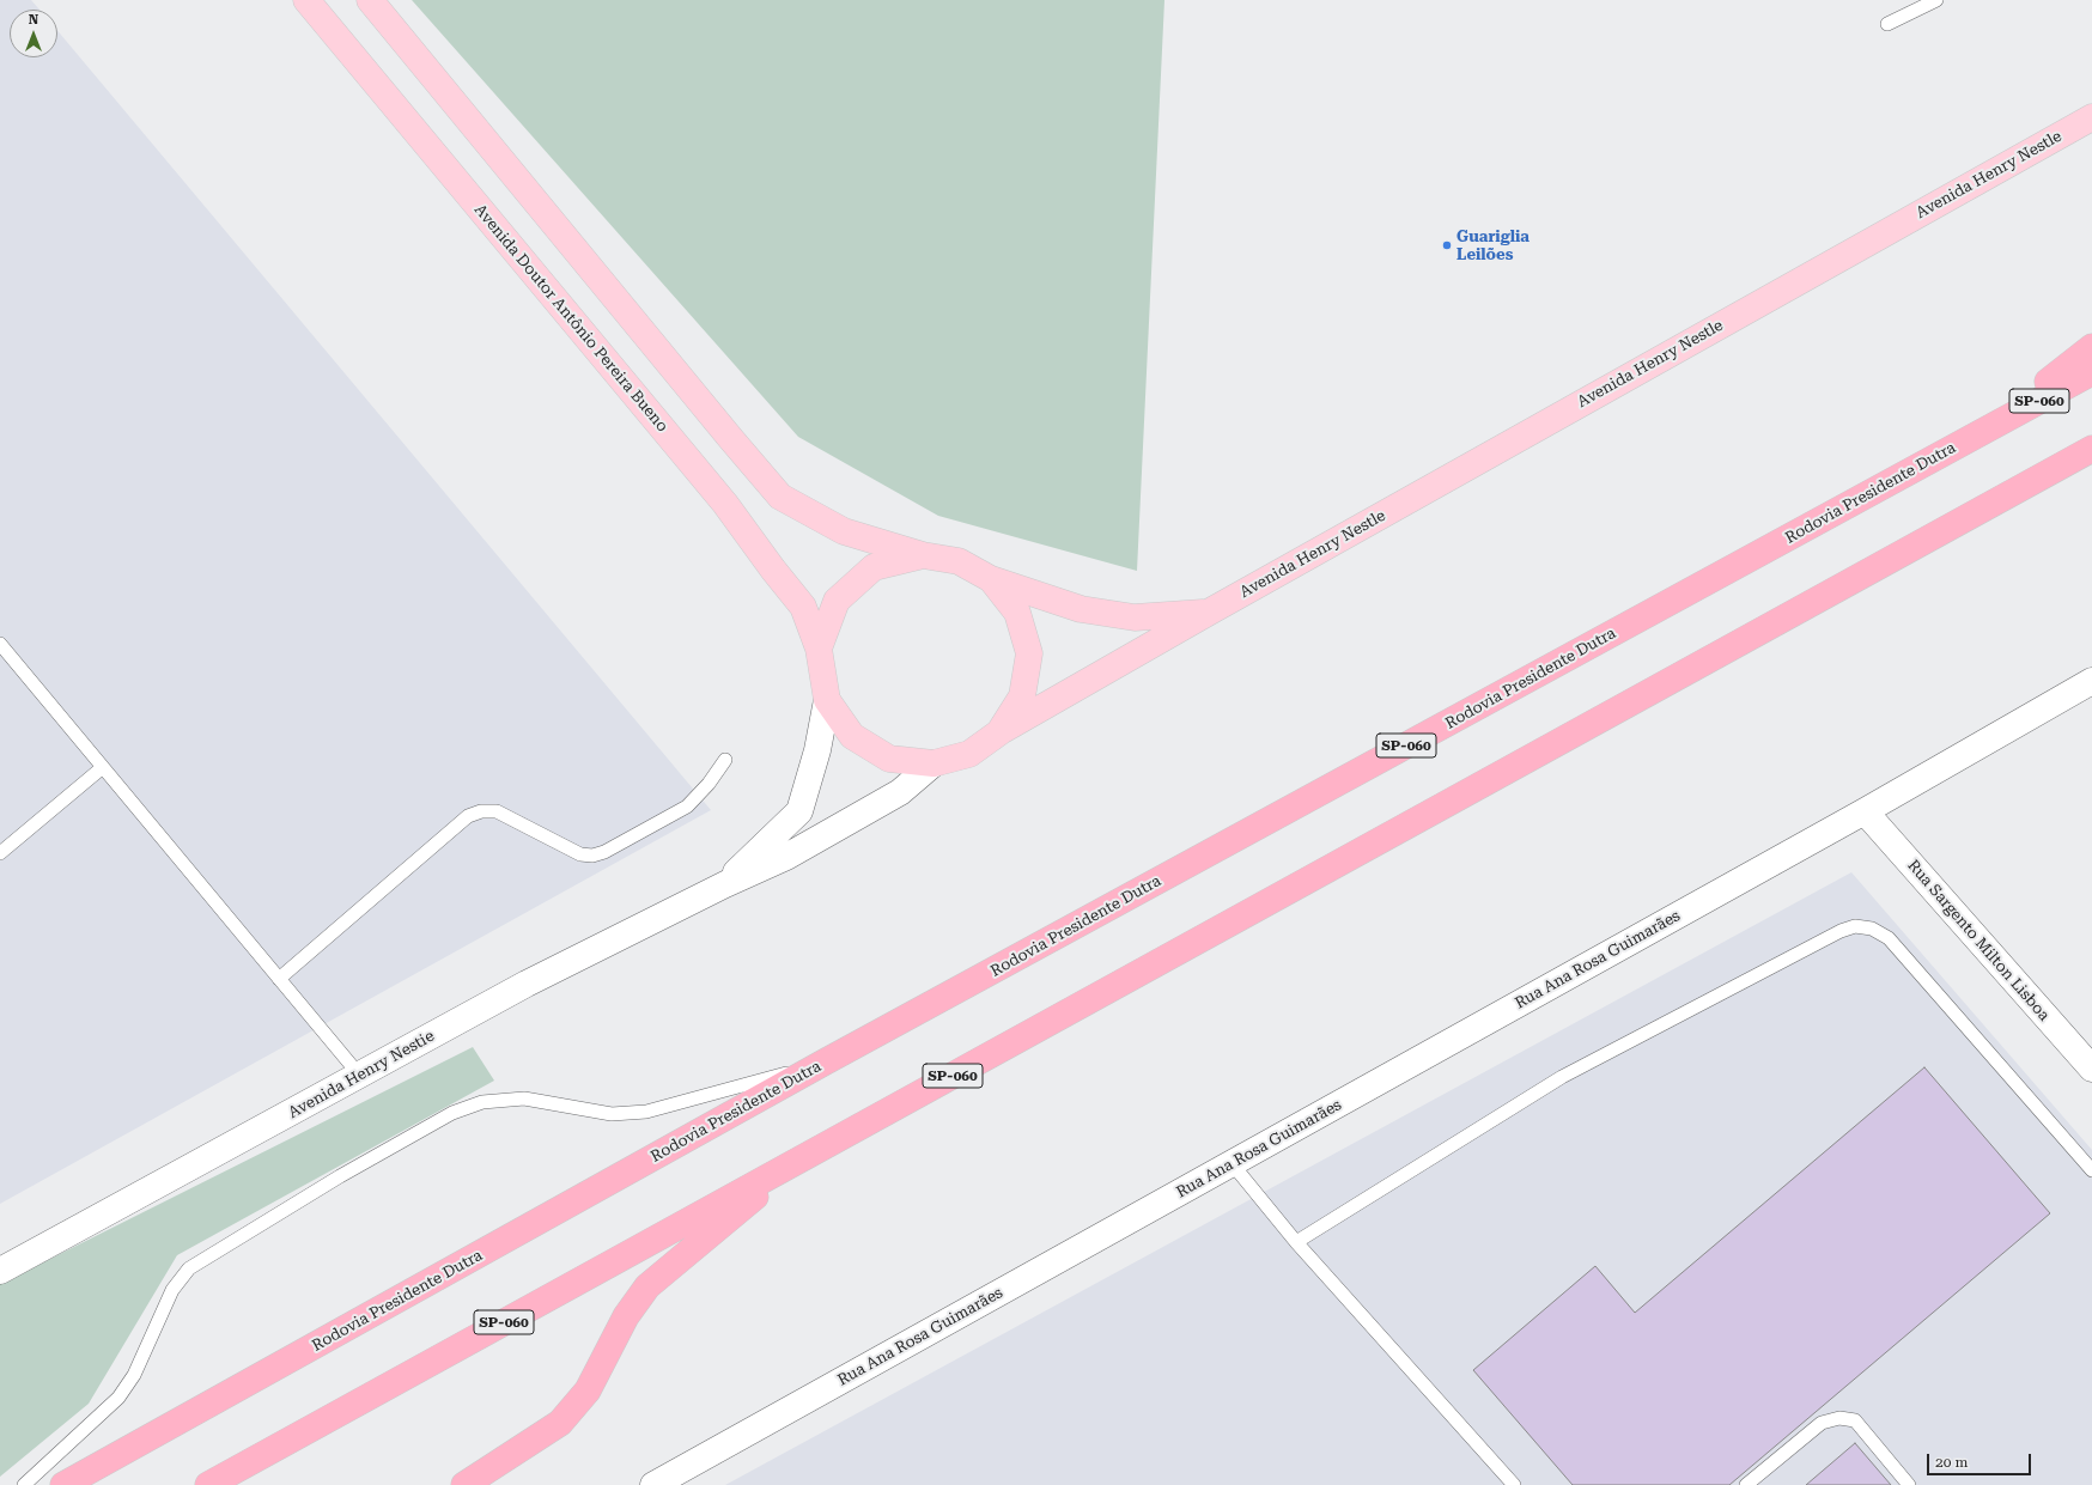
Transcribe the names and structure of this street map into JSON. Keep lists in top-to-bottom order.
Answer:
{
  "streets": {
    "highway": ["SP-060", "Rodovia Presidente Dutra"],
    "main road": ["Avenida Henry Nestle", "Avenida Doutor Antônio Pereira Bueno"],
    "street": ["Rua Sargento Milton Lisboa", "Rua Ana Rosa Guimarães", "Avenida Henry Nestie"]
  },
  "crossings": [
    ["Avenida Henry Nestle", "Avenida Henry Nestie"],
    ["Rua Sargento Milton Lisboa", "Rua Ana Rosa Guimarães"]
  ],
  "places": ["Guariglia Leilões"],
  "scale_bar": "20 m",
  "north": "top"
}
